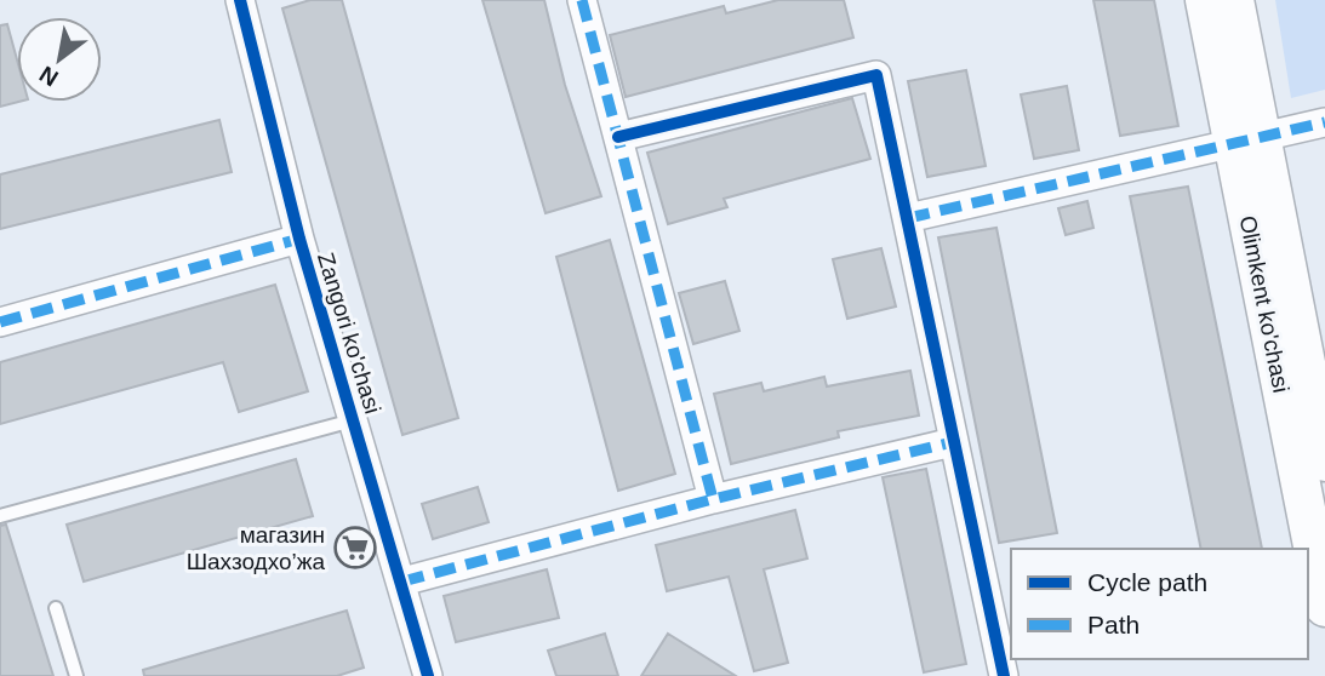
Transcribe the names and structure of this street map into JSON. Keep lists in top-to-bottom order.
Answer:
{
  "streets": {
    "main road": ["Olimkent ko'chasi"],
    "street": ["Zangori ko'chasi"]
  },
  "places": {
    "supermarket": ["магазин Шахзодхо’жа"]
  },
  "legend": ["Cycle path", "Path"],
  "north": "bottom left"
}
